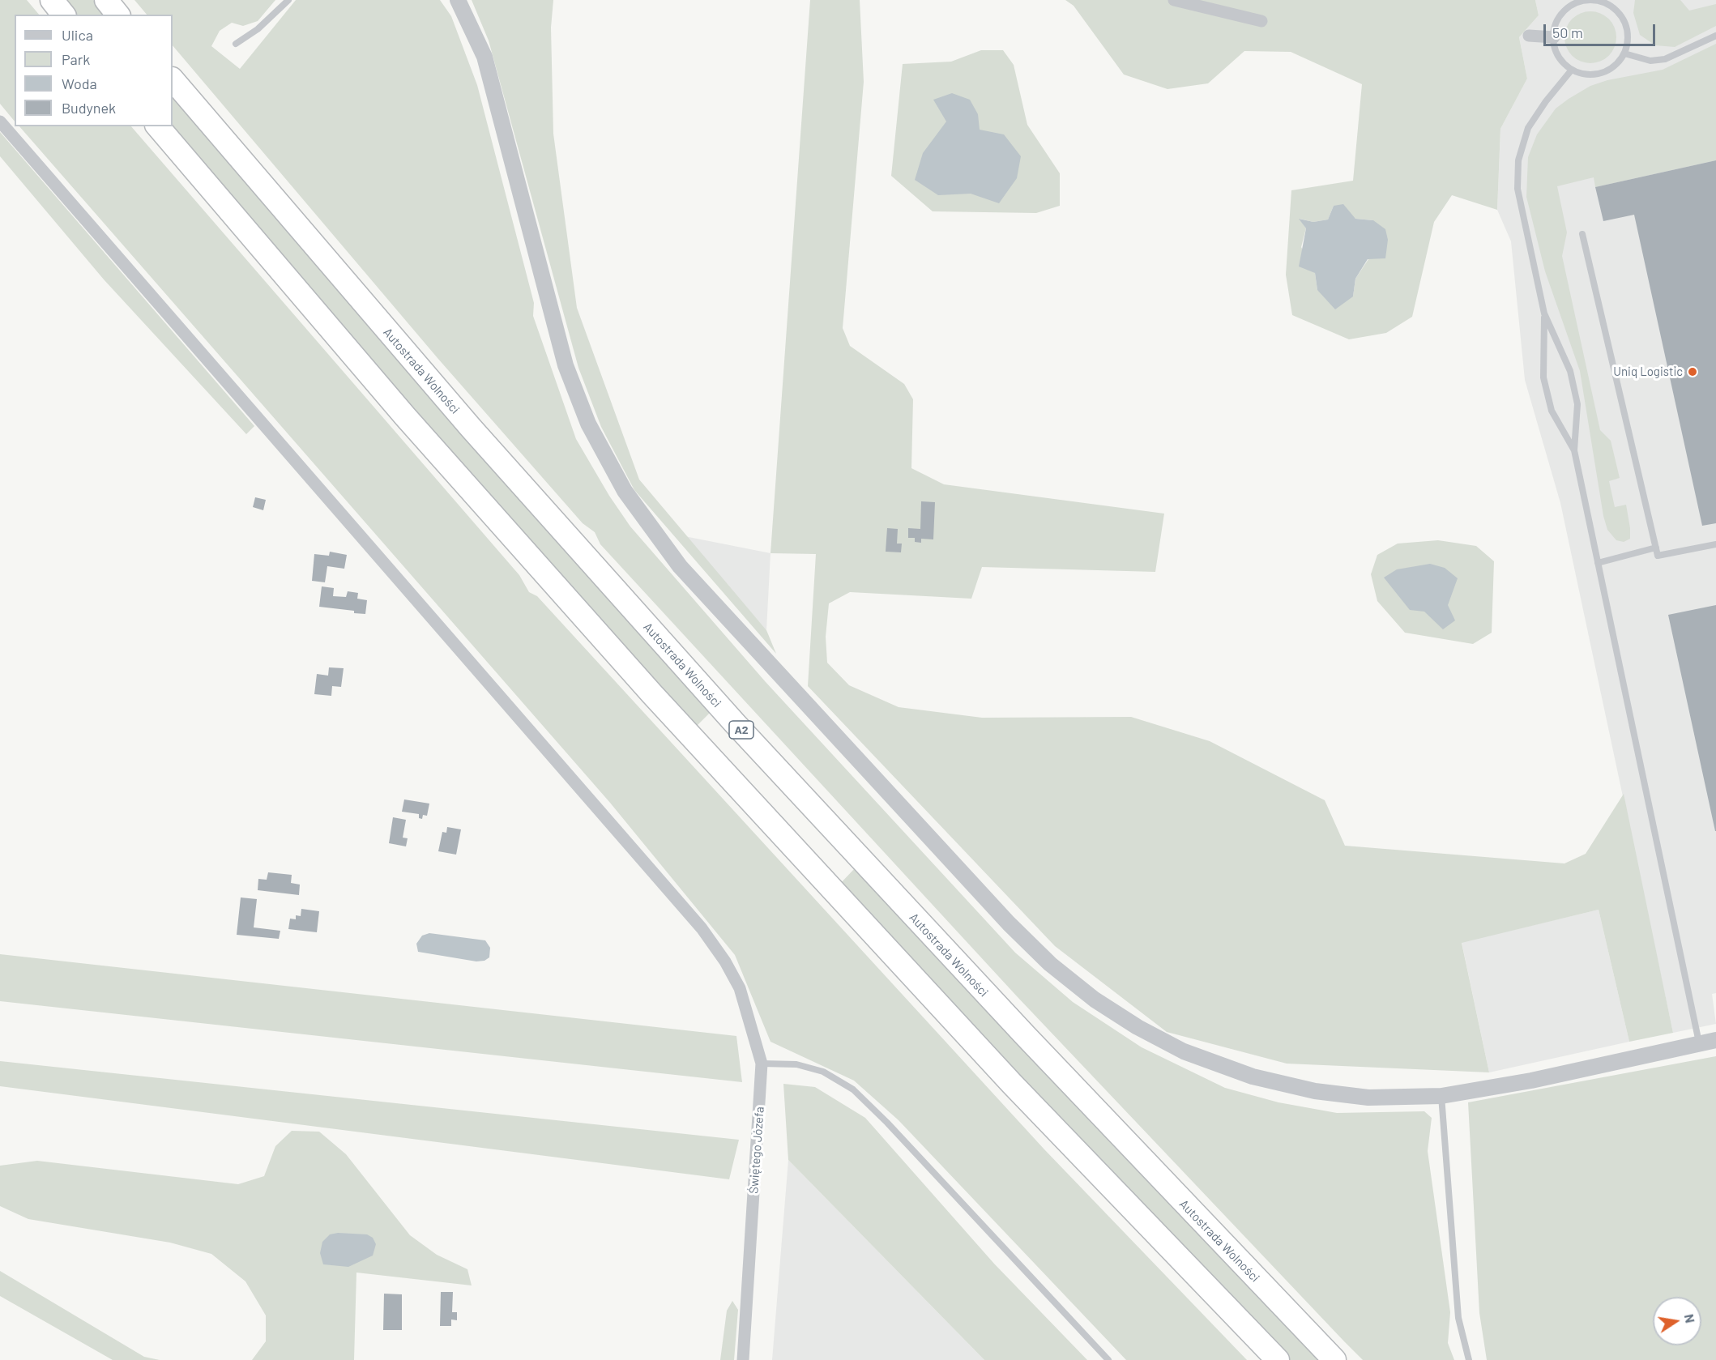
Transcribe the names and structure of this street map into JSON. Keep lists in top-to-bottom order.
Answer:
{
  "streets": {
    "highway": ["Autostrada Wolności", "A2"],
    "street": ["Świętego Józefa"]
  },
  "places": ["Uniq Logistic"],
  "legend": [
    "Ulica",
    "Park",
    "Woda",
    "Budynek"
  ],
  "scale_bar": "50 m",
  "north": "right"
}
